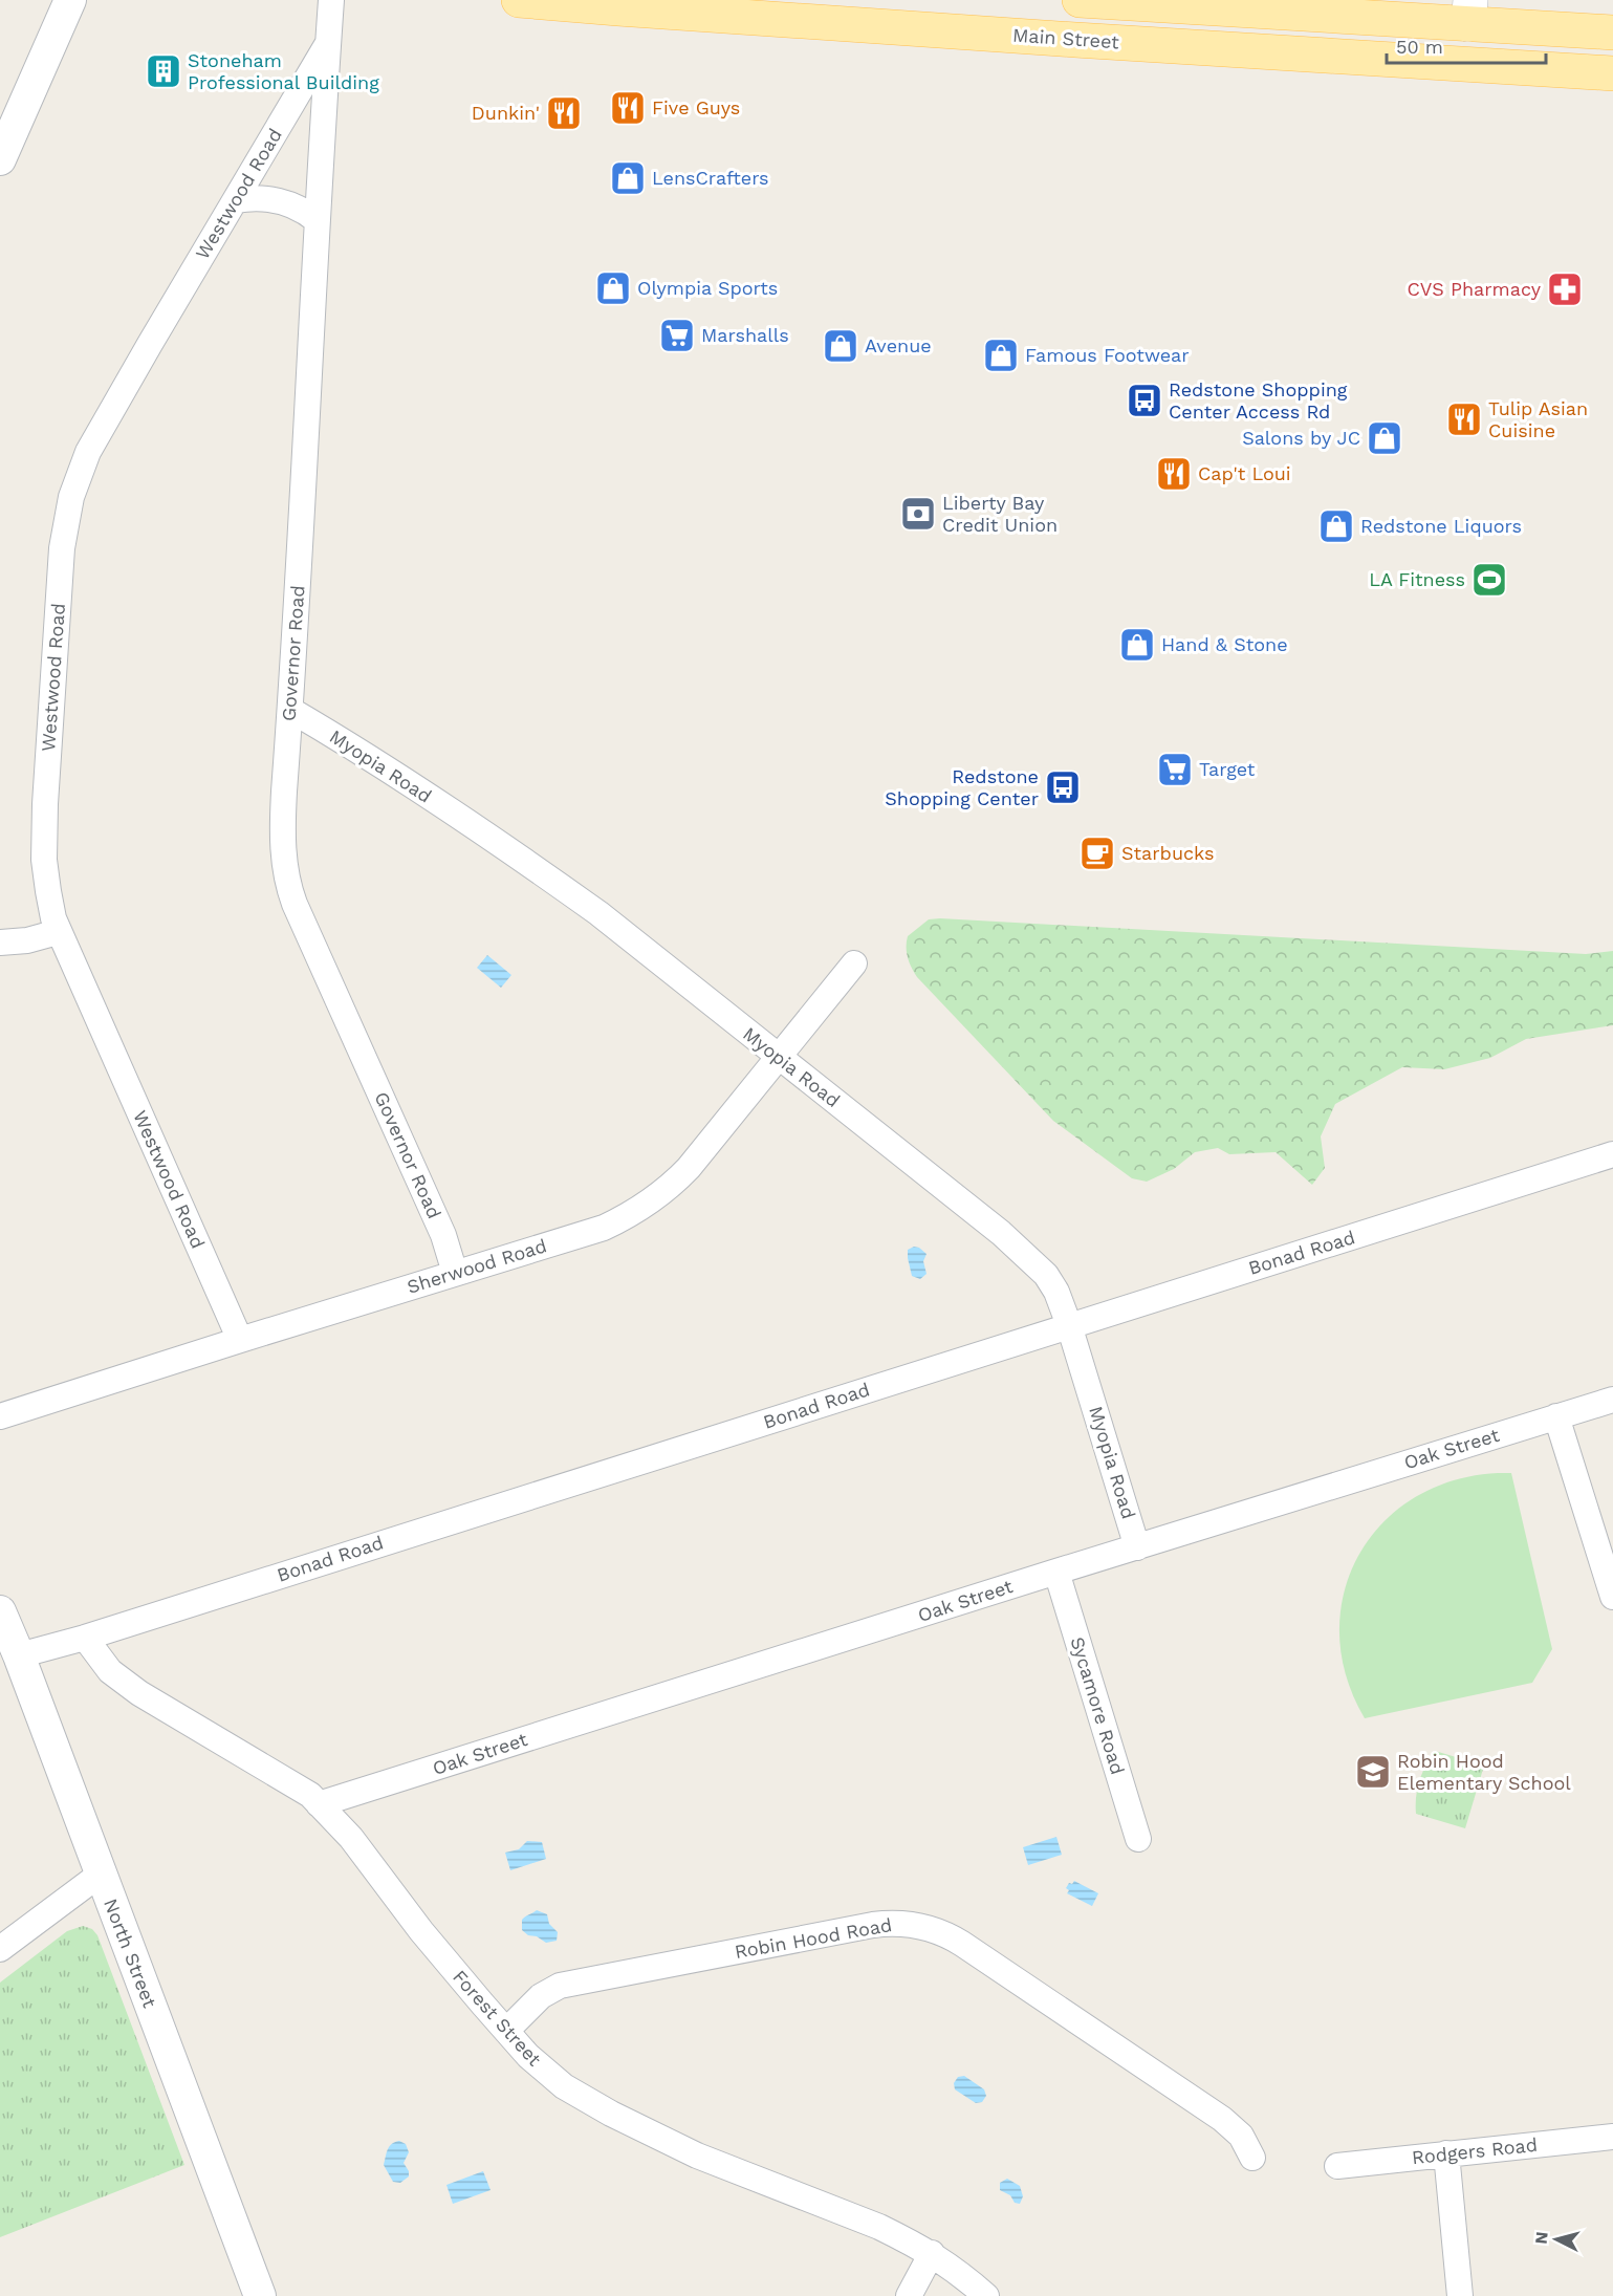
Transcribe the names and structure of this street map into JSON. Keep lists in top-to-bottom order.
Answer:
{
  "streets": {
    "main road": ["Main Street"],
    "street": [
      "Westwood Road",
      "Governor Road",
      "Myopia Road",
      "Bonad Road",
      "Sherwood Road",
      "Oak Street",
      "Sycamore Road",
      "Robin Hood Road",
      "North Street",
      "Forest Street",
      "Rodgers Road"
    ]
  },
  "crossings": [
    ["Westwood Road", "Governor Road"],
    ["Westwood Road", "Sherwood Road"],
    ["Governor Road", "Myopia Road"],
    ["Governor Road", "Sherwood Road"],
    ["Myopia Road", "Bonad Road"],
    ["Myopia Road", "Sherwood Road"],
    ["Myopia Road", "Oak Street"],
    ["Bonad Road", "North Street"],
    ["Bonad Road", "Forest Street"],
    ["Oak Street", "Sycamore Road"],
    ["Oak Street", "Forest Street"],
    ["Robin Hood Road", "Forest Street"]
  ],
  "places": {
    "building": ["Stoneham Professional Building"],
    "restaurant": [
      "Five Guys",
      "Dunkin'",
      "Tulip Asian Cuisine",
      "Cap't Loui"
    ],
    "shop": [
      "LensCrafters",
      "Olympia Sports",
      "Avenue",
      "Famous Footwear",
      "Salons by JC",
      "Redstone Liquors",
      "Hand & Stone"
    ],
    "pharmacy": ["CVS Pharmacy"],
    "supermarket": ["Marshalls", "Target"],
    "bus stop": ["Redstone Shopping Center Access Rd", "Redstone Shopping Center"],
    "bank": ["Liberty Bay Credit Union"],
    "sports": ["LA Fitness"],
    "cafe": ["Starbucks"],
    "school or university": ["Robin Hood Elementary School"]
  },
  "scale_bar": "50 m",
  "north": "left"
}
